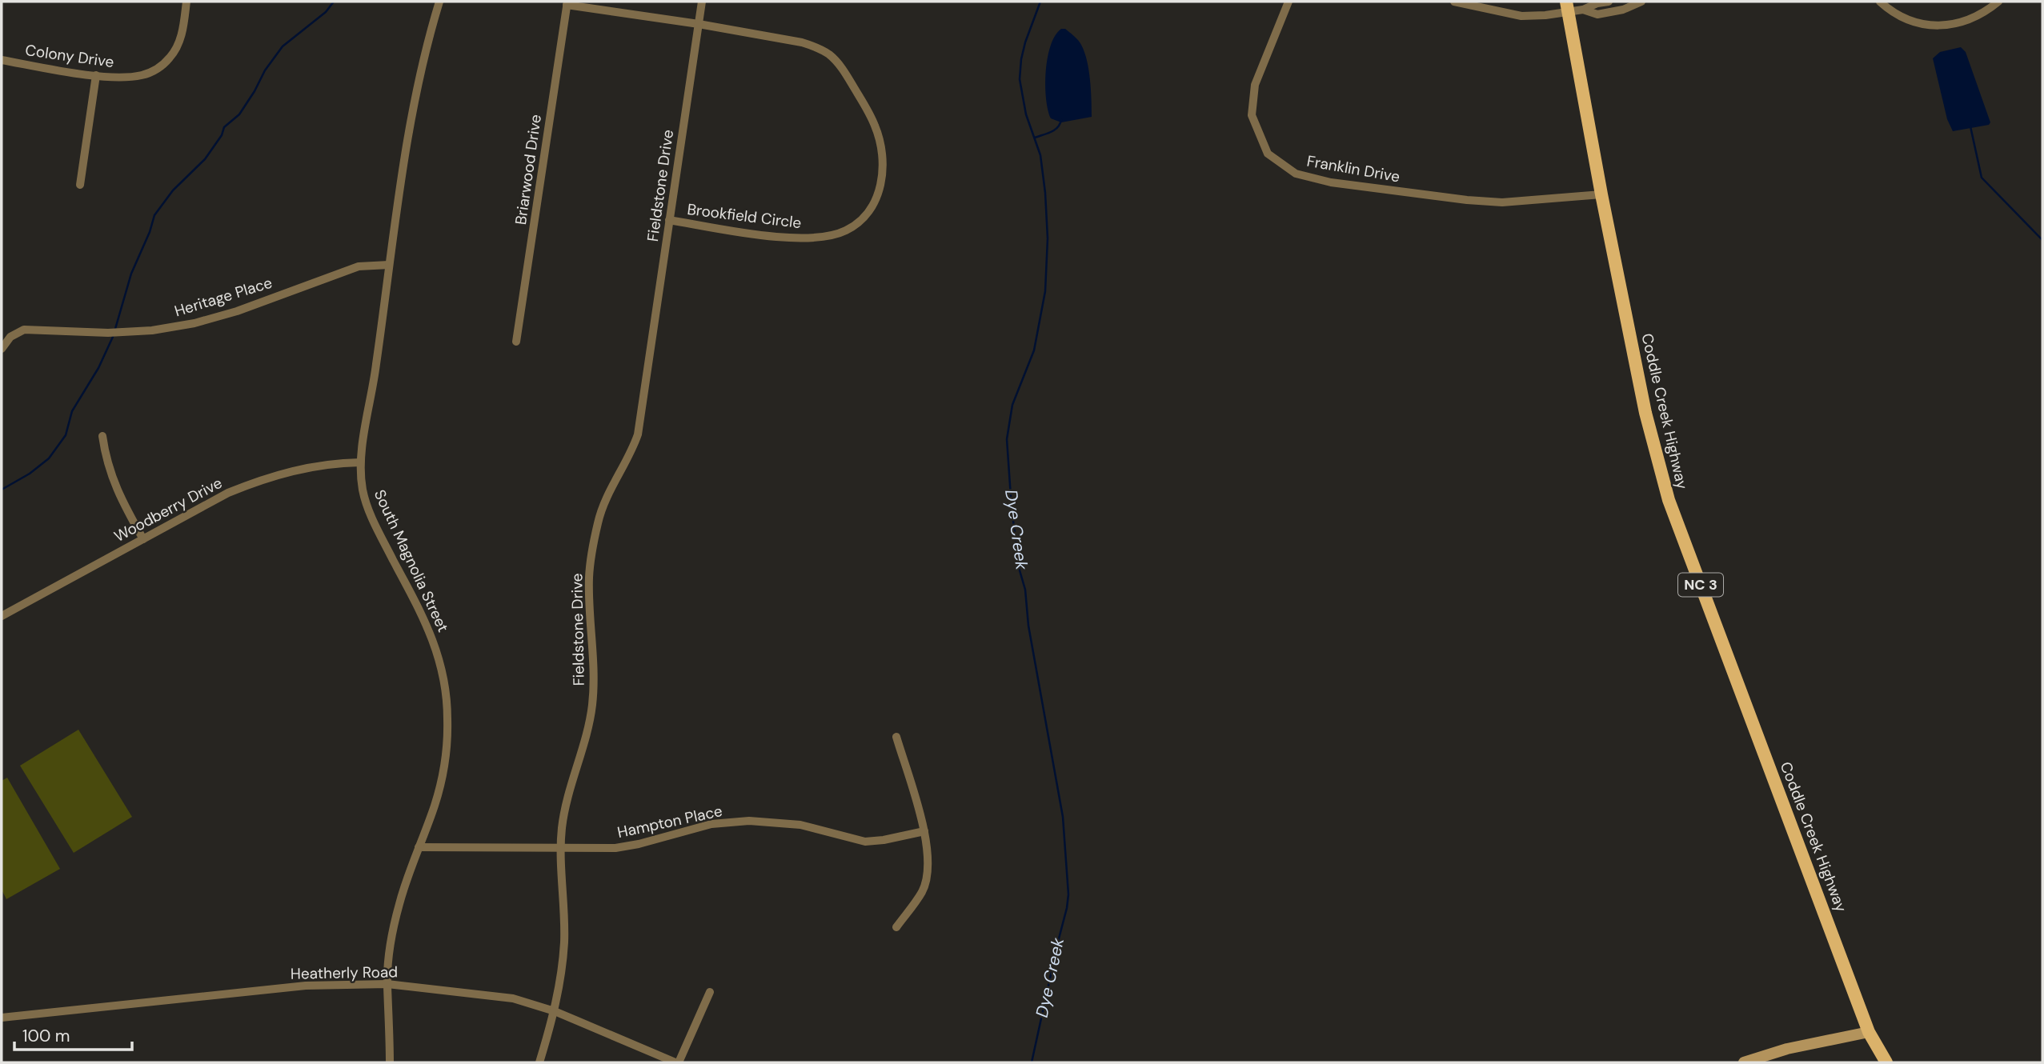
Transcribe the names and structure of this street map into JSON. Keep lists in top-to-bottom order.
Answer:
{
  "streets": {
    "main road": ["Coddle Creek Highway", "NC 3"],
    "street": [
      "Colony Drive",
      "Franklin Drive",
      "Briarwood Drive",
      "Fieldstone Drive",
      "Brookfield Circle",
      "Heritage Place",
      "Woodberry Drive",
      "South Magnolia Street",
      "Hampton Place",
      "Heatherly Road"
    ]
  },
  "crossings": [
    ["Franklin Drive", "Coddle Creek Highway"],
    ["Briarwood Drive", "Brookfield Circle"],
    ["Fieldstone Drive", "Brookfield Circle"],
    ["Fieldstone Drive", "Hampton Place"],
    ["Fieldstone Drive", "Heatherly Road"],
    ["Heritage Place", "South Magnolia Street"],
    ["Woodberry Drive", "South Magnolia Street"],
    ["South Magnolia Street", "Hampton Place"],
    ["South Magnolia Street", "Heatherly Road"]
  ],
  "water": ["Dye Creek"],
  "scale_bar": "100 m"
}
